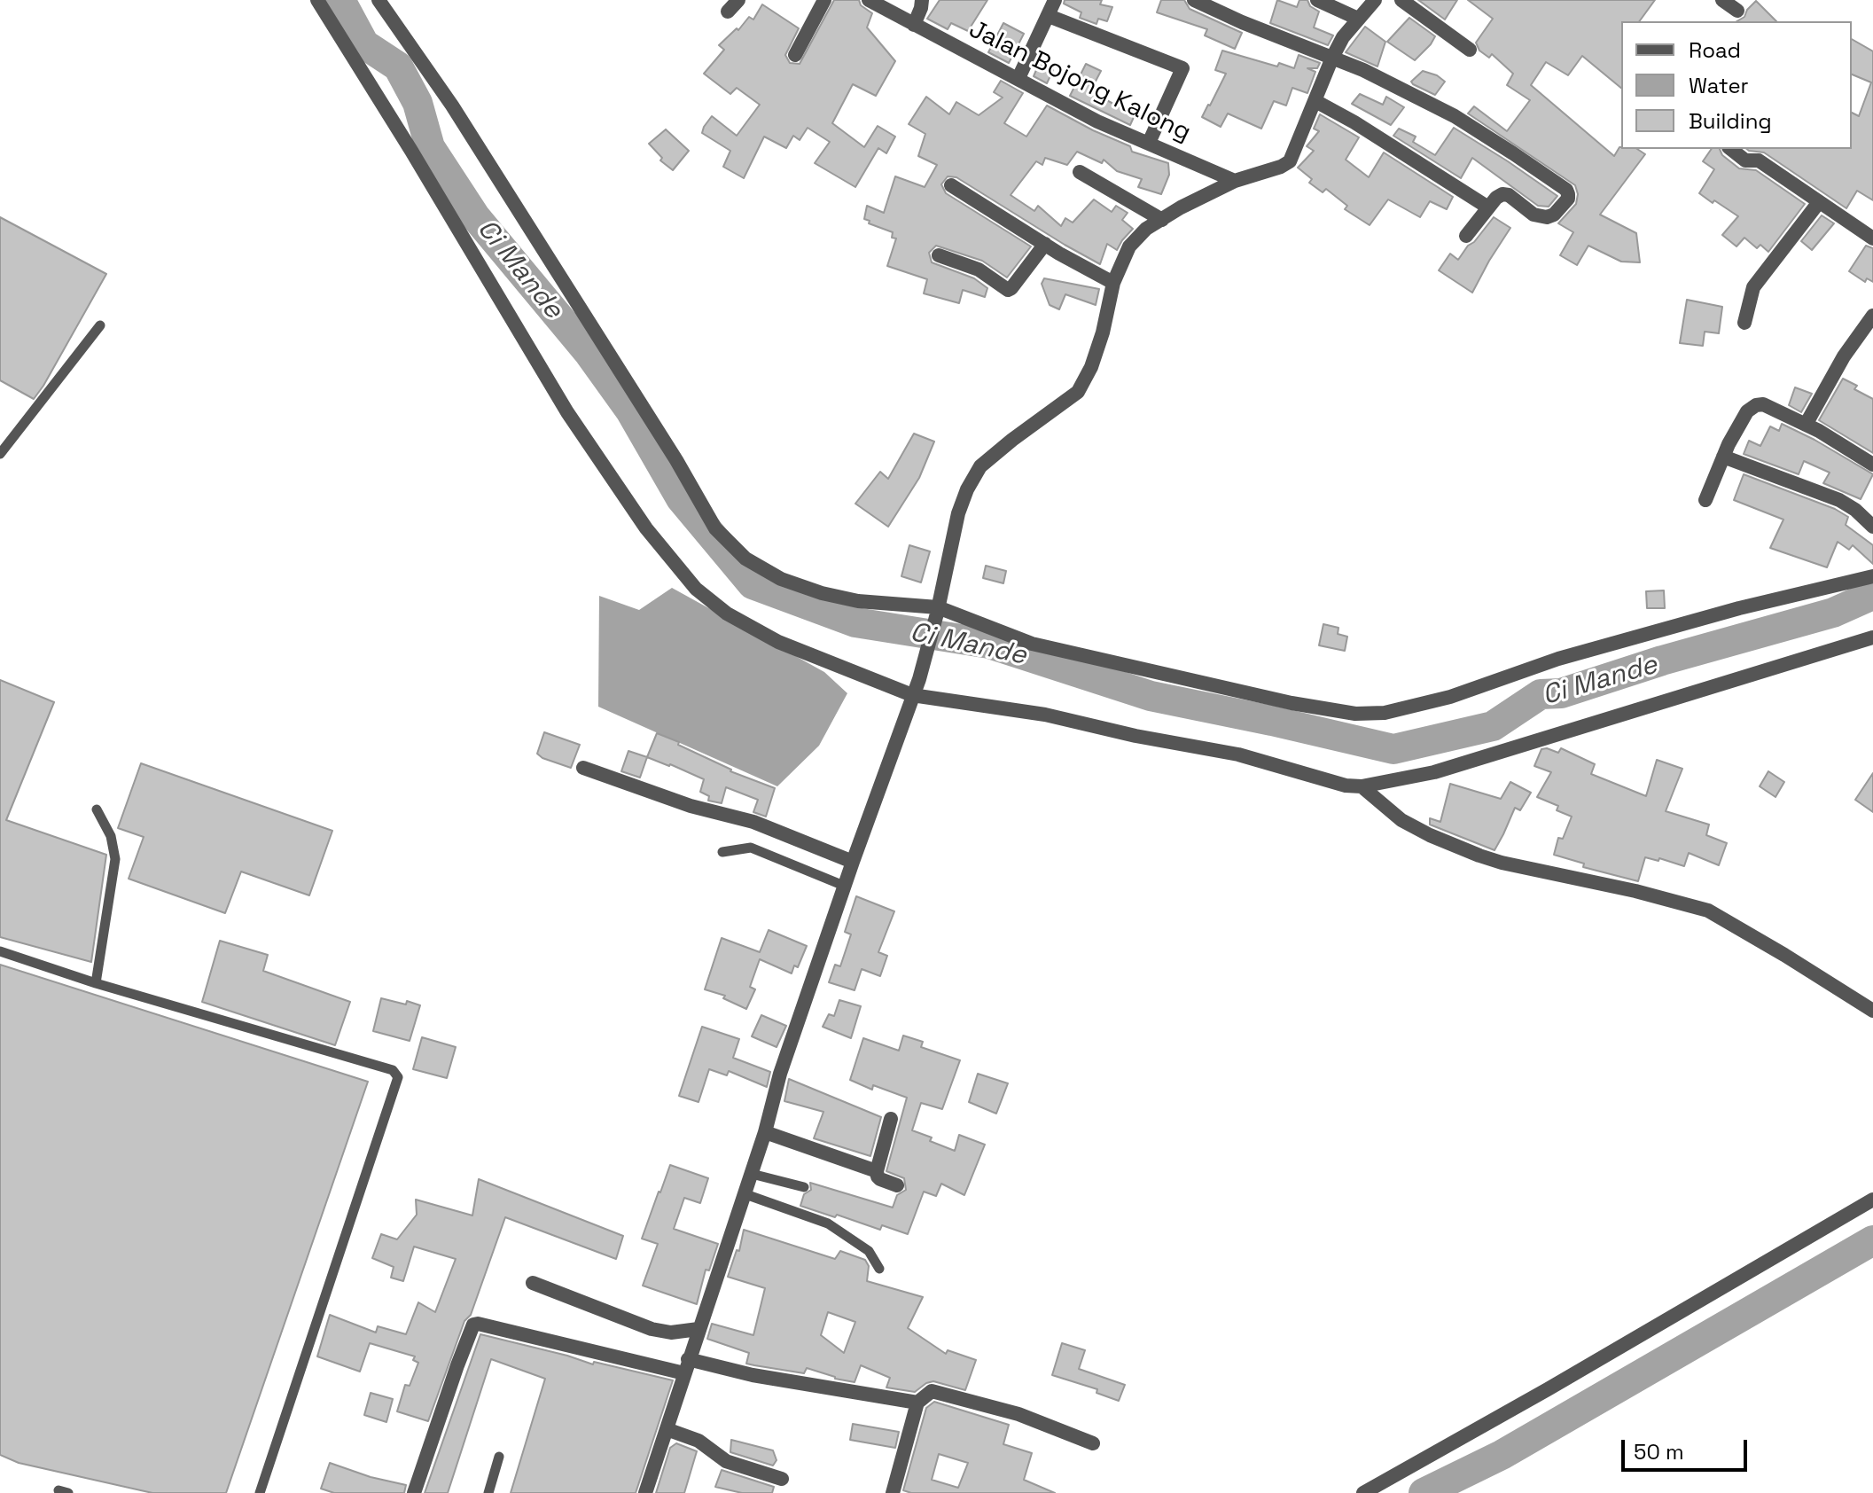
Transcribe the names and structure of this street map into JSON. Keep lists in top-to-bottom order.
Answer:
{
  "streets": {
    "street": ["Jalan Bojong Kalong"]
  },
  "water": ["Ci Mande"],
  "legend": ["Road", "Water", "Building"],
  "scale_bar": "50 m"
}
